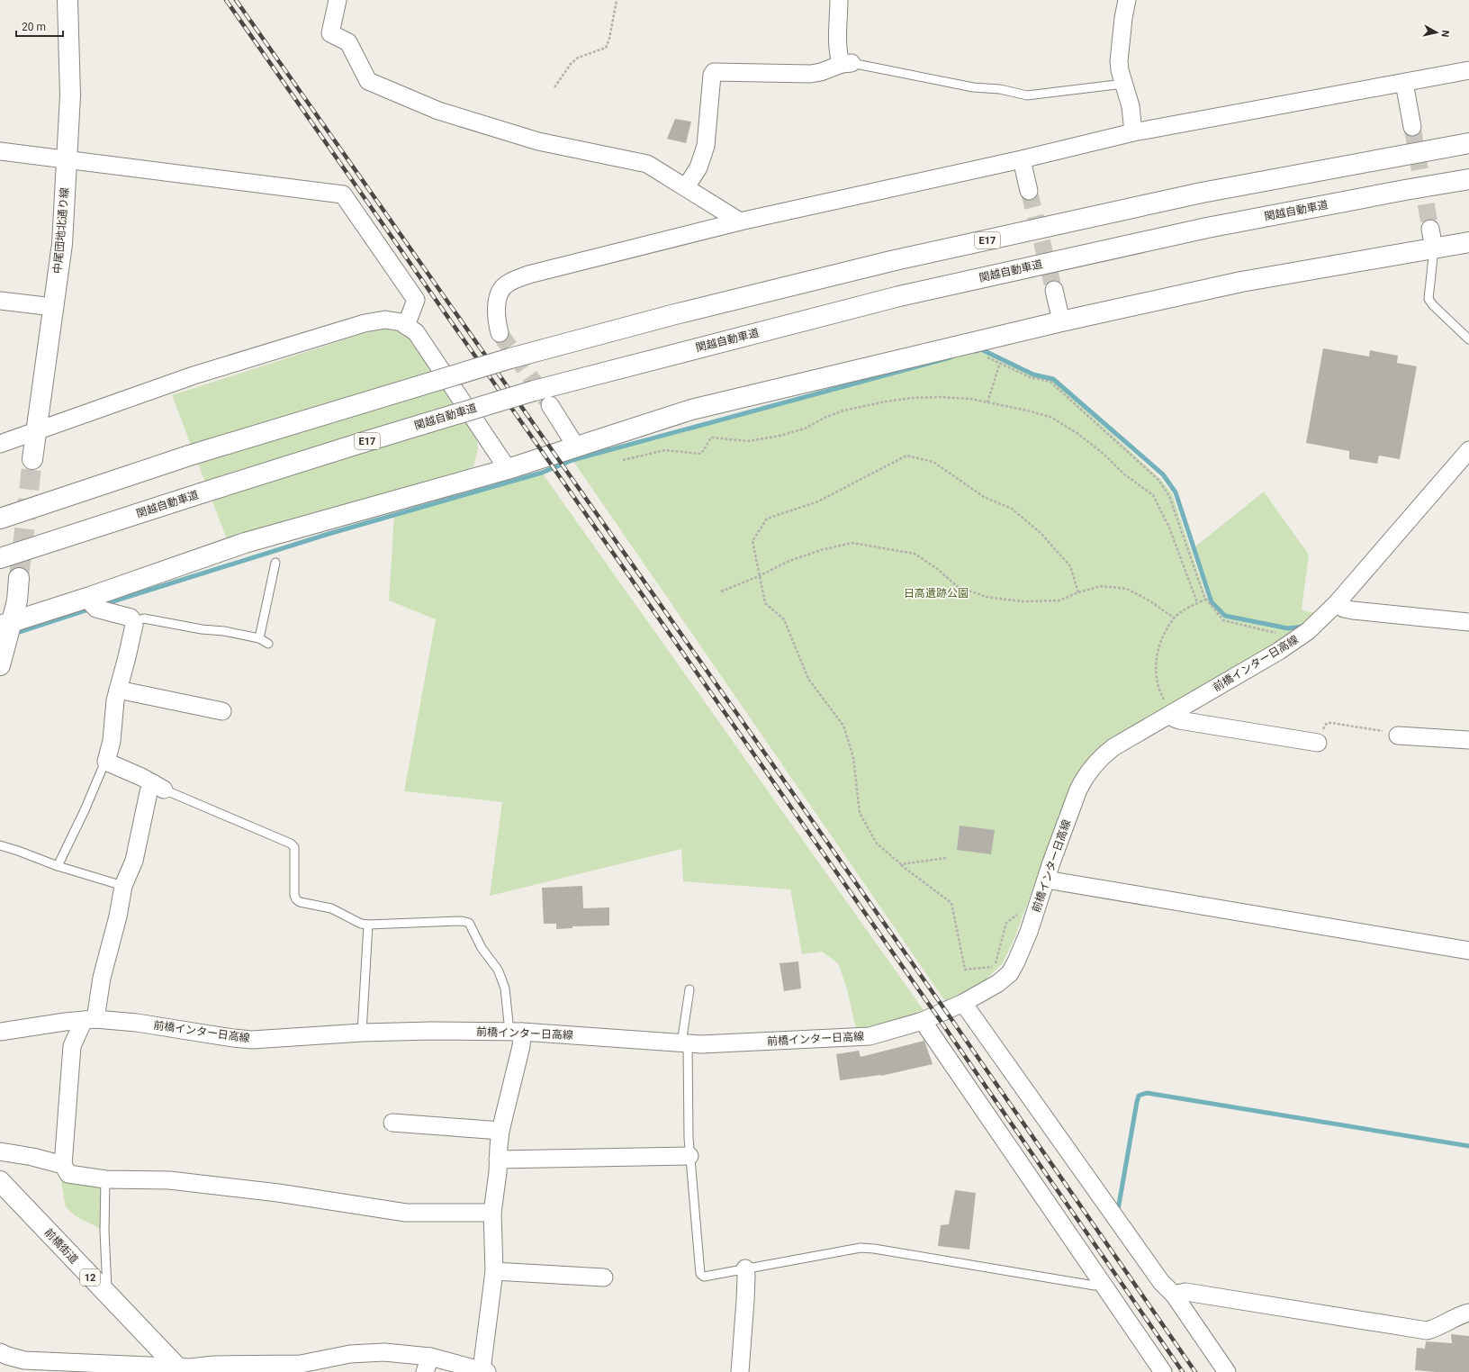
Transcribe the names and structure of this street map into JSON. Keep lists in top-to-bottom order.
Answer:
{
  "streets": {
    "main road": [
      "関越自動車道",
      "中尾団地北通り線",
      "E17",
      "前橋街道",
      "12"
    ],
    "street": ["前橋インター日高線"]
  },
  "parks": ["日高遺跡公園"],
  "scale_bar": "20 m",
  "north": "right"
}
